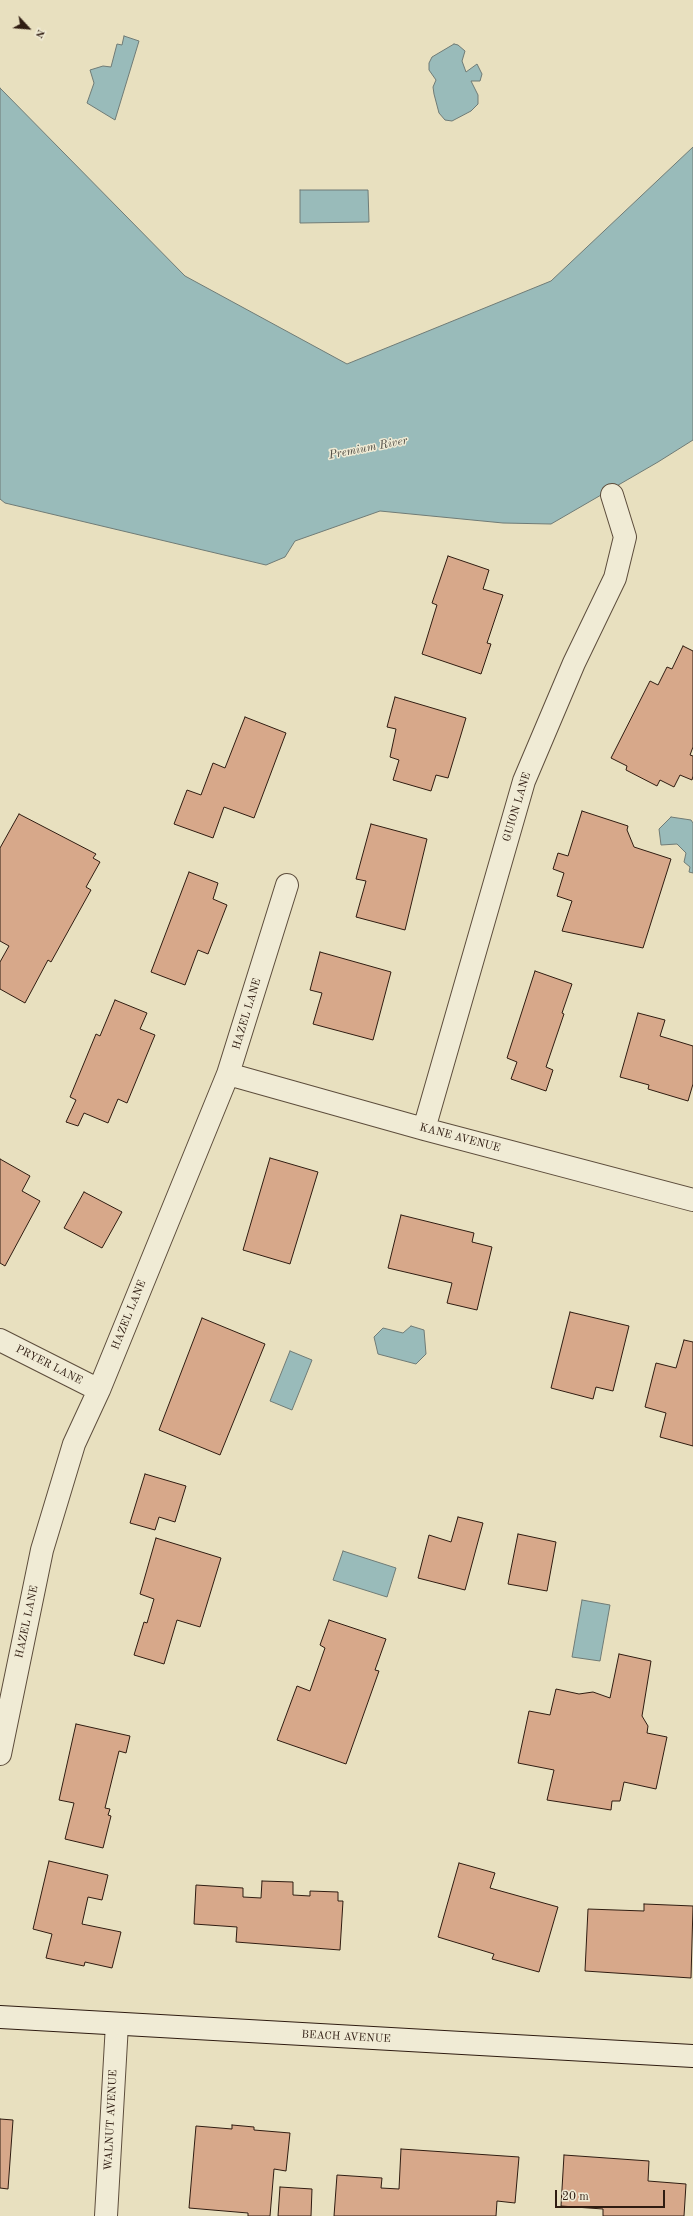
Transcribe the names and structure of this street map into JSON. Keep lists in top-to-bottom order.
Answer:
{
  "streets": {
    "street": [
      "GUION LANE",
      "HAZEL LANE",
      "KANE AVENUE",
      "PRYER LANE",
      "BEACH AVENUE",
      "WALNUT AVENUE"
    ]
  },
  "crossings": [
    ["GUION LANE", "KANE AVENUE"],
    ["HAZEL LANE", "KANE AVENUE"],
    ["HAZEL LANE", "PRYER LANE"],
    ["BEACH AVENUE", "WALNUT AVENUE"]
  ],
  "water": ["Premium River"],
  "scale_bar": "20 m",
  "north": "bottom right"
}
